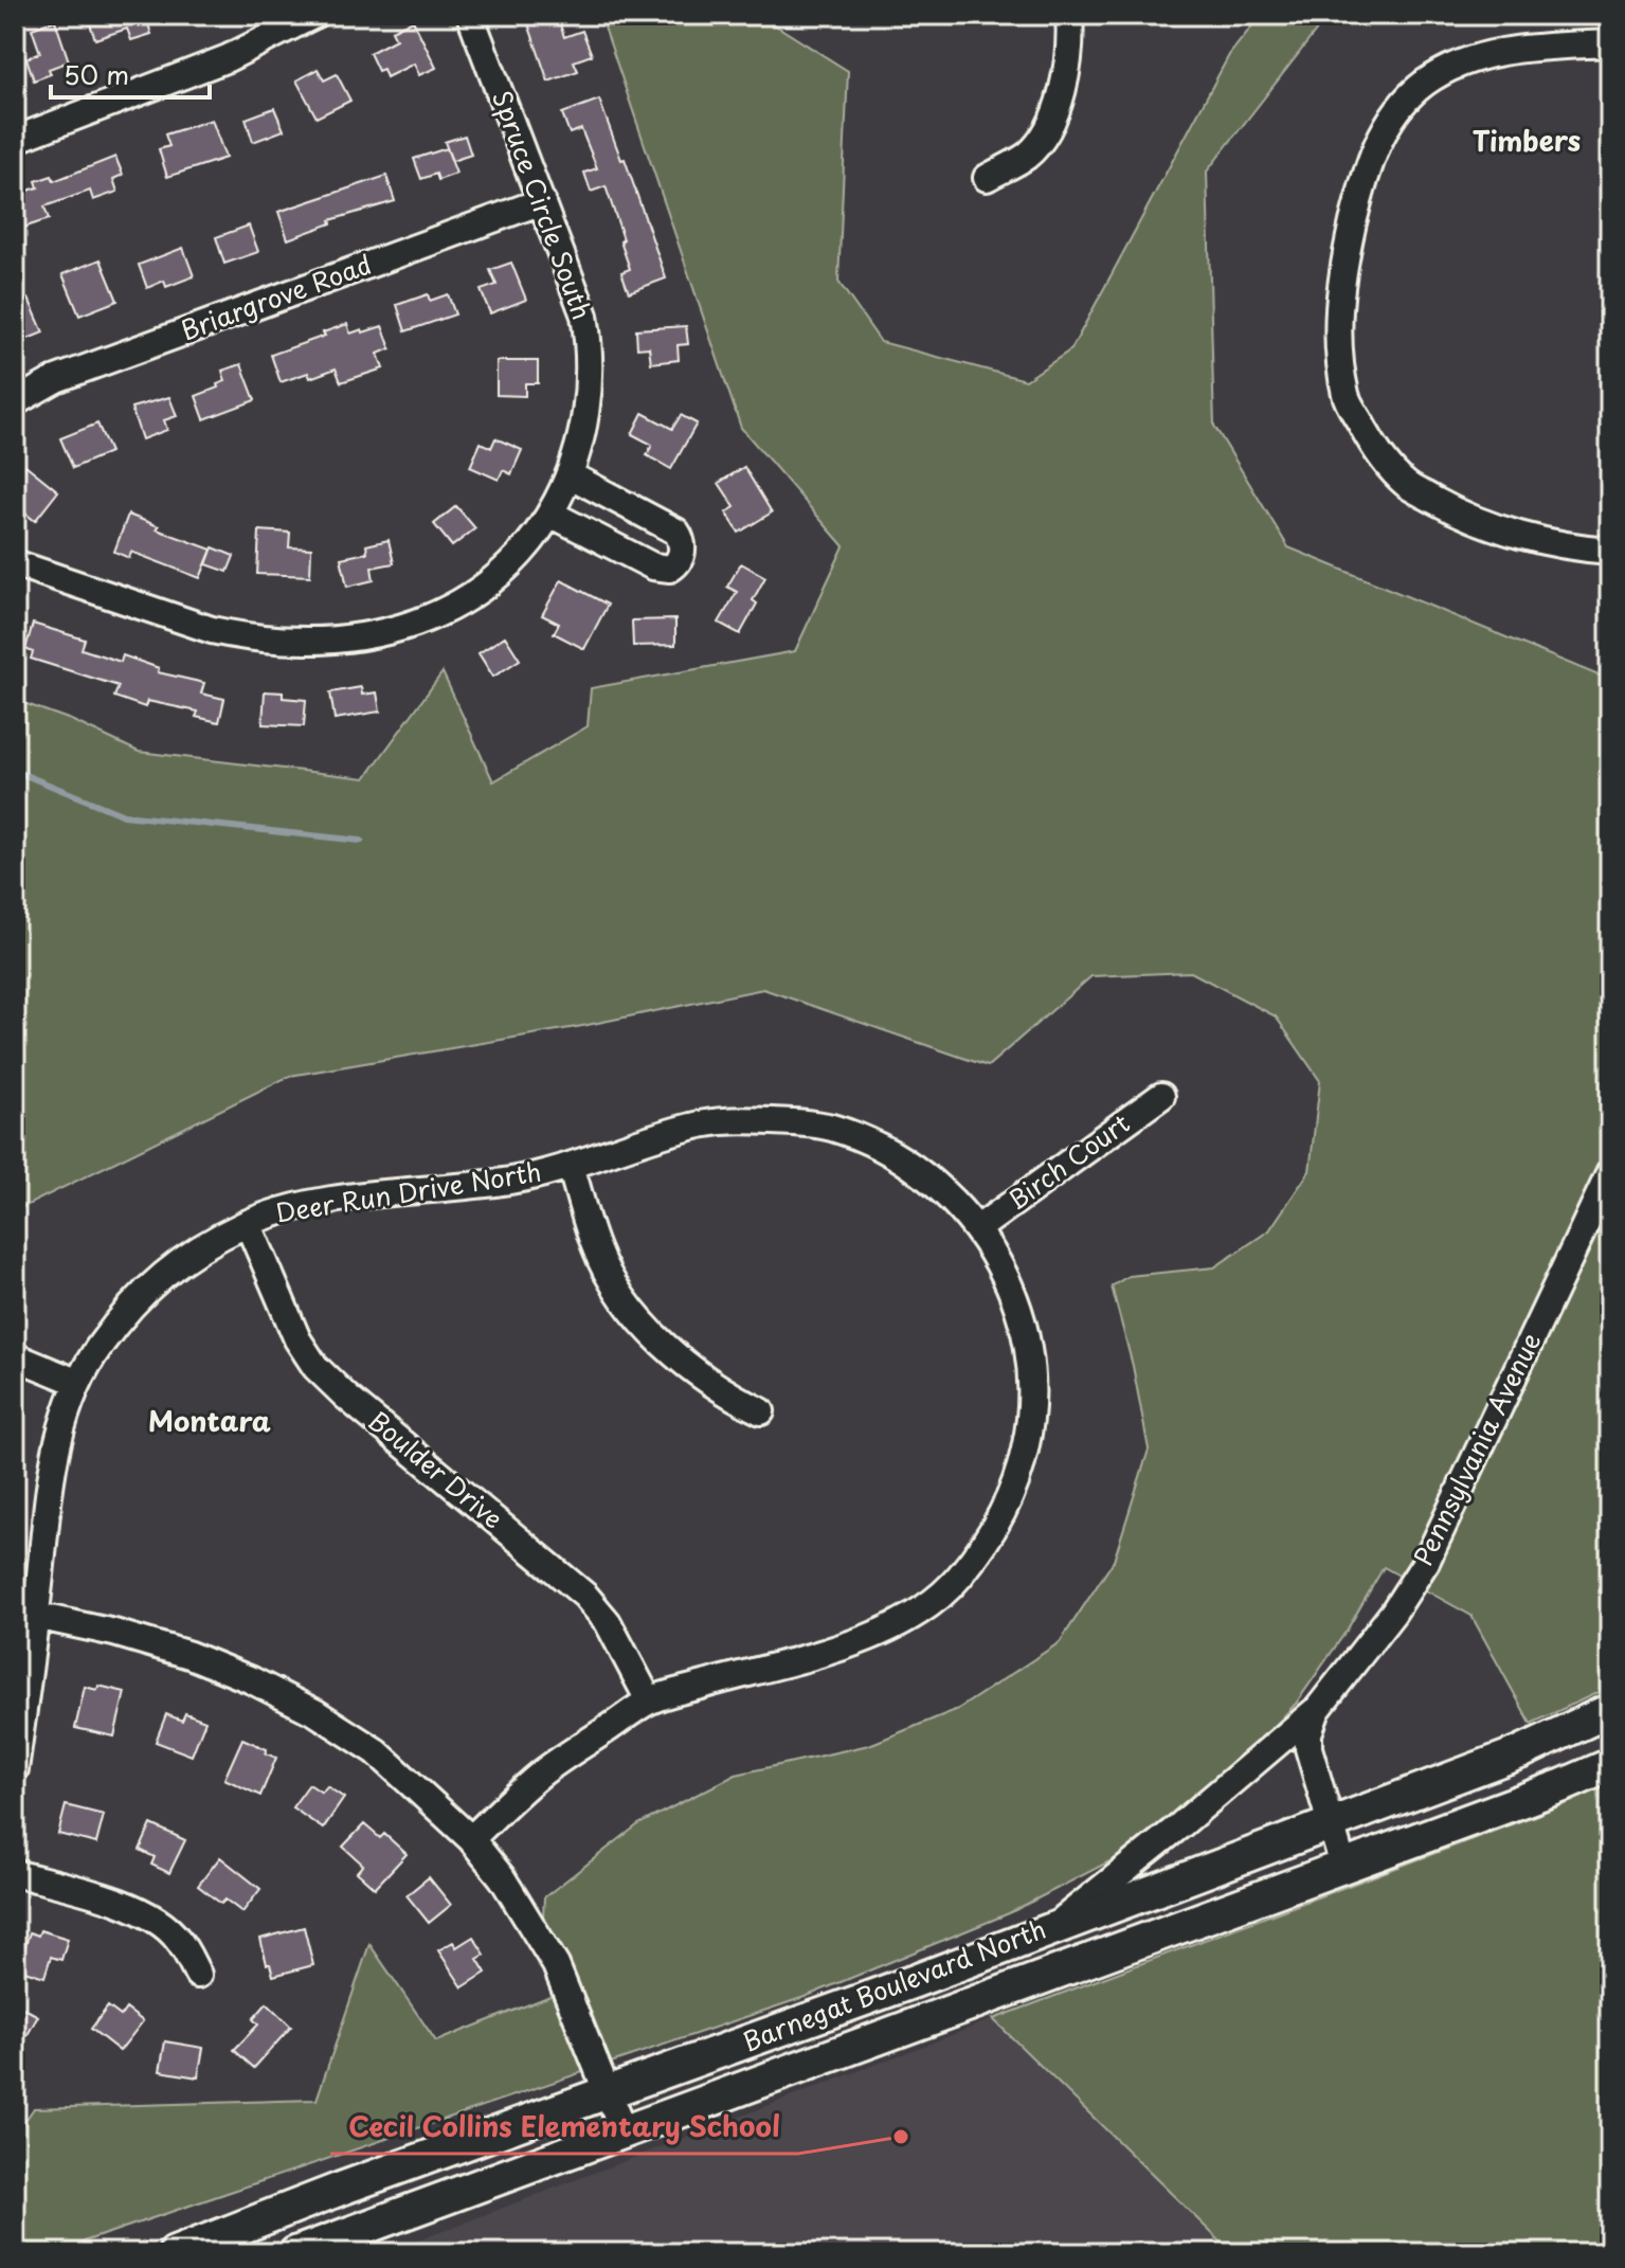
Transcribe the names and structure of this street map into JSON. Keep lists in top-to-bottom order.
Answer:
{
  "streets": {
    "street": [
      "Spruce Circle South",
      "Briargrove Road",
      "Birch Court",
      "Deer Run Drive North",
      "Pennsylvania Avenue",
      "Boulder Drive",
      "Barnegat Boulevard North"
    ]
  },
  "crossings": [
    ["Spruce Circle South", "Briargrove Road"],
    ["Birch Court", "Deer Run Drive North"],
    ["Deer Run Drive North", "Boulder Drive"],
    ["Pennsylvania Avenue", "Barnegat Boulevard North"]
  ],
  "districts": ["Timbers", "Montara"],
  "places": ["Cecil Collins Elementary School"],
  "scale_bar": "50 m"
}
